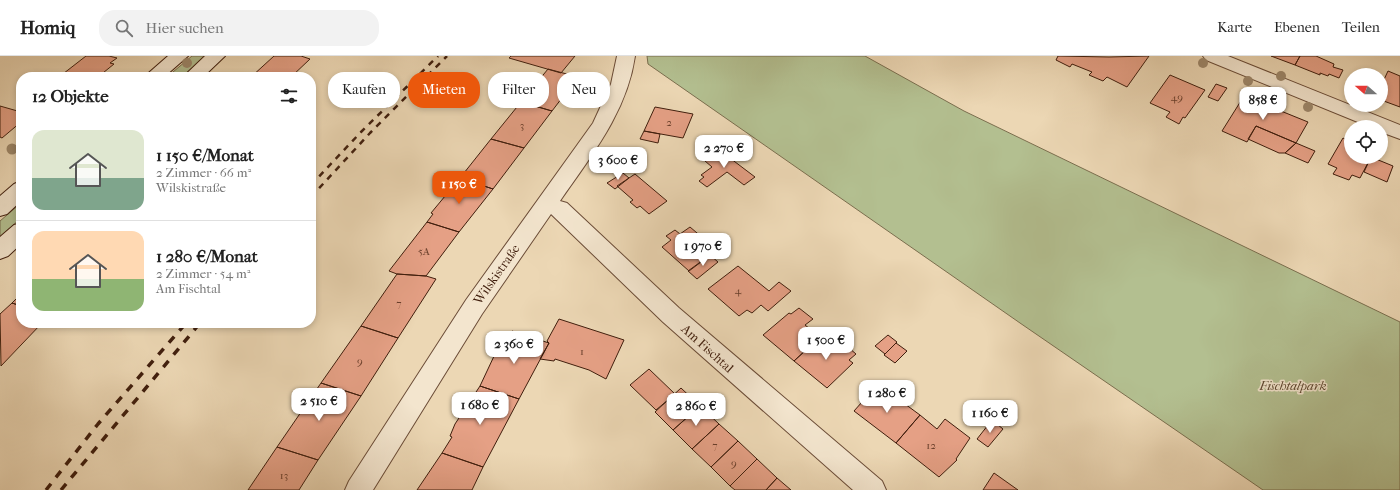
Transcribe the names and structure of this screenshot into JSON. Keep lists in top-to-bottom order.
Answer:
{
  "streets": {
    "street": ["Wilskistraße", "Am Fischtal"]
  },
  "crossings": [
    ["Wilskistraße", "Am Fischtal"]
  ],
  "parks": ["Fischtalpark"],
  "house_numbers": [
    "49",
    "2",
    "3",
    "5A",
    "4",
    "7",
    "1",
    "9",
    "7",
    "12",
    "9",
    "13"
  ],
  "north": "left",
  "page": {
    "header": "Homiq",
    "search": "Hier suchen",
    "nav": ["Karte", "Ebenen", "Teilen"],
    "chip": [
      "Kaufen",
      "Mieten",
      "Filter",
      "Neu"
    ],
    "heading": "12 Objekte",
    "price": [
      "858 €",
      "2 270 €",
      "3 600 €",
      "1 150 €",
      "1 970 €",
      "1 500 €",
      "2 360 €",
      "1 280 €",
      "2 510 €",
      "1 680 €",
      "2 860 €",
      "1 160 €"
    ],
    "list": [
      {
        "name": "1 150 €/Monat",
        "note": "2 Zimmer · 66 m² · Wilskistraße"
      },
      {
        "name": "1 280 €/Monat",
        "note": "2 Zimmer · 54 m² · Am Fischtal"
      }
    ]
  }
}
